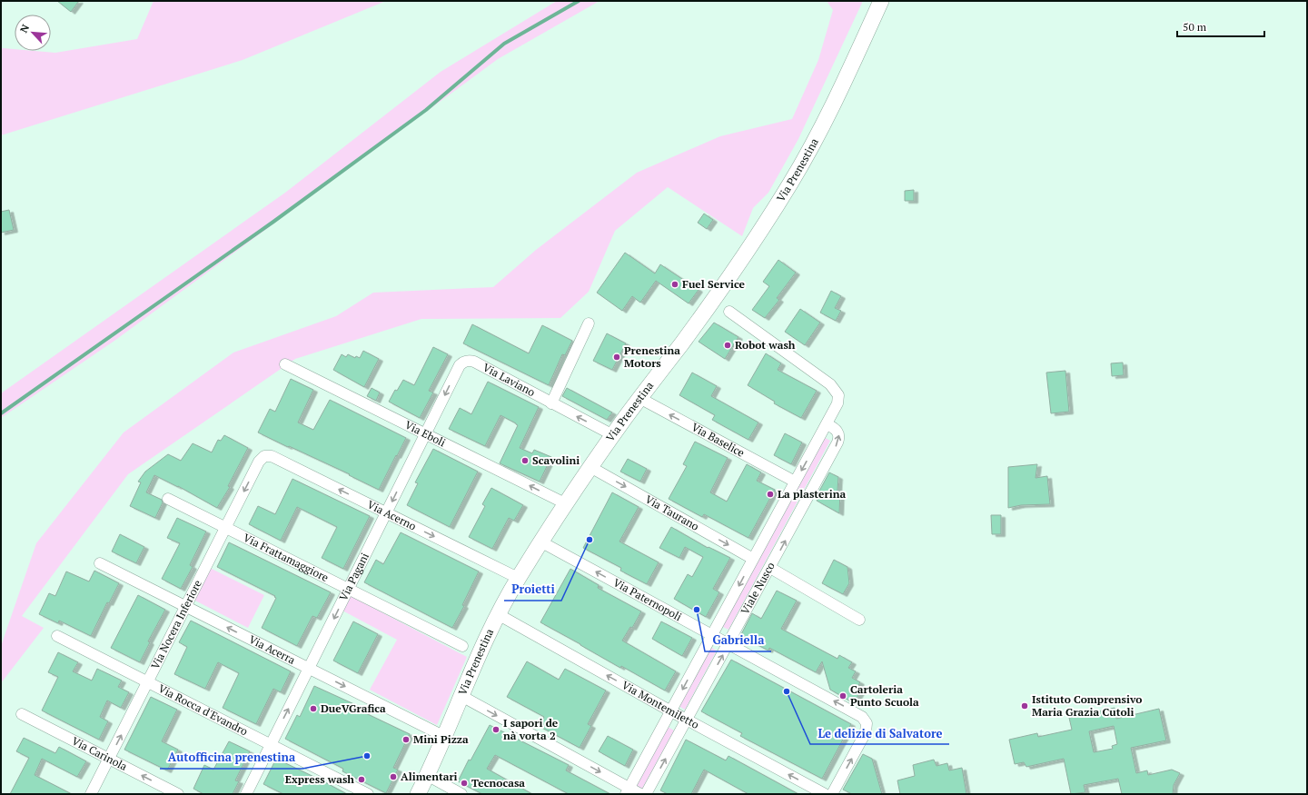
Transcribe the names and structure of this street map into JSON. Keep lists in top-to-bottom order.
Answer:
{
  "streets": {
    "main road": ["Via Prenestina"],
    "street": [
      "Via Laviano",
      "Via Eboli",
      "Via Baselice",
      "Via Taurano",
      "Via Acerno",
      "Via Frattamaggiore",
      "Via Pagani",
      "Viale Nusco",
      "Via Paternopoli",
      "Via Nocera Inferiore",
      "Via Acerra",
      "Via Montemiletto",
      "Via Rocca d'Evandro",
      "Via Carinola"
    ]
  },
  "crossings": [
    ["Via Prenestina", "Via Laviano"],
    ["Via Prenestina", "Via Eboli"],
    ["Via Prenestina", "Via Baselice"],
    ["Via Prenestina", "Via Taurano"],
    ["Via Prenestina", "Via Acerno"],
    ["Via Prenestina", "Via Paternopoli"],
    ["Via Prenestina", "Via Acerra"],
    ["Via Prenestina", "Via Montemiletto"],
    ["Via Laviano", "Via Pagani"],
    ["Via Eboli", "Via Pagani"],
    ["Via Baselice", "Viale Nusco"],
    ["Via Taurano", "Viale Nusco"],
    ["Via Acerno", "Via Pagani"],
    ["Via Acerno", "Via Nocera Inferiore"],
    ["Via Frattamaggiore", "Via Pagani"],
    ["Via Frattamaggiore", "Via Nocera Inferiore"],
    ["Via Pagani", "Via Acerra"],
    ["Via Pagani", "Via Rocca d'Evandro"],
    ["Viale Nusco", "Via Paternopoli"],
    ["Viale Nusco", "Via Montemiletto"],
    ["Via Nocera Inferiore", "Via Acerra"],
    ["Via Nocera Inferiore", "Via Rocca d'Evandro"],
    ["Via Nocera Inferiore", "Via Carinola"]
  ],
  "one_way": [
    "Via Laviano",
    "Via Eboli",
    "Via Baselice",
    "Via Taurano",
    "Via Paternopoli",
    "Via Carinola"
  ],
  "places": [
    "Fuel Service",
    "Robot wash",
    "Prenestina Motors",
    "Scavolini",
    "La plasterina",
    "Proietti",
    "Gabriella",
    "Le delizie di Salvatore",
    "Cartoleria Punto Scuola",
    "Istituto Comprensivo Maria Grazia Cutoli",
    "DueVGrafica",
    "I sapori de nà vorta 2",
    "Mini Pizza",
    "Autofficina prenestina",
    "Alimentari",
    "Express wash",
    "Tecnocasa"
  ],
  "scale_bar": "50 m",
  "north": "top left"
}
